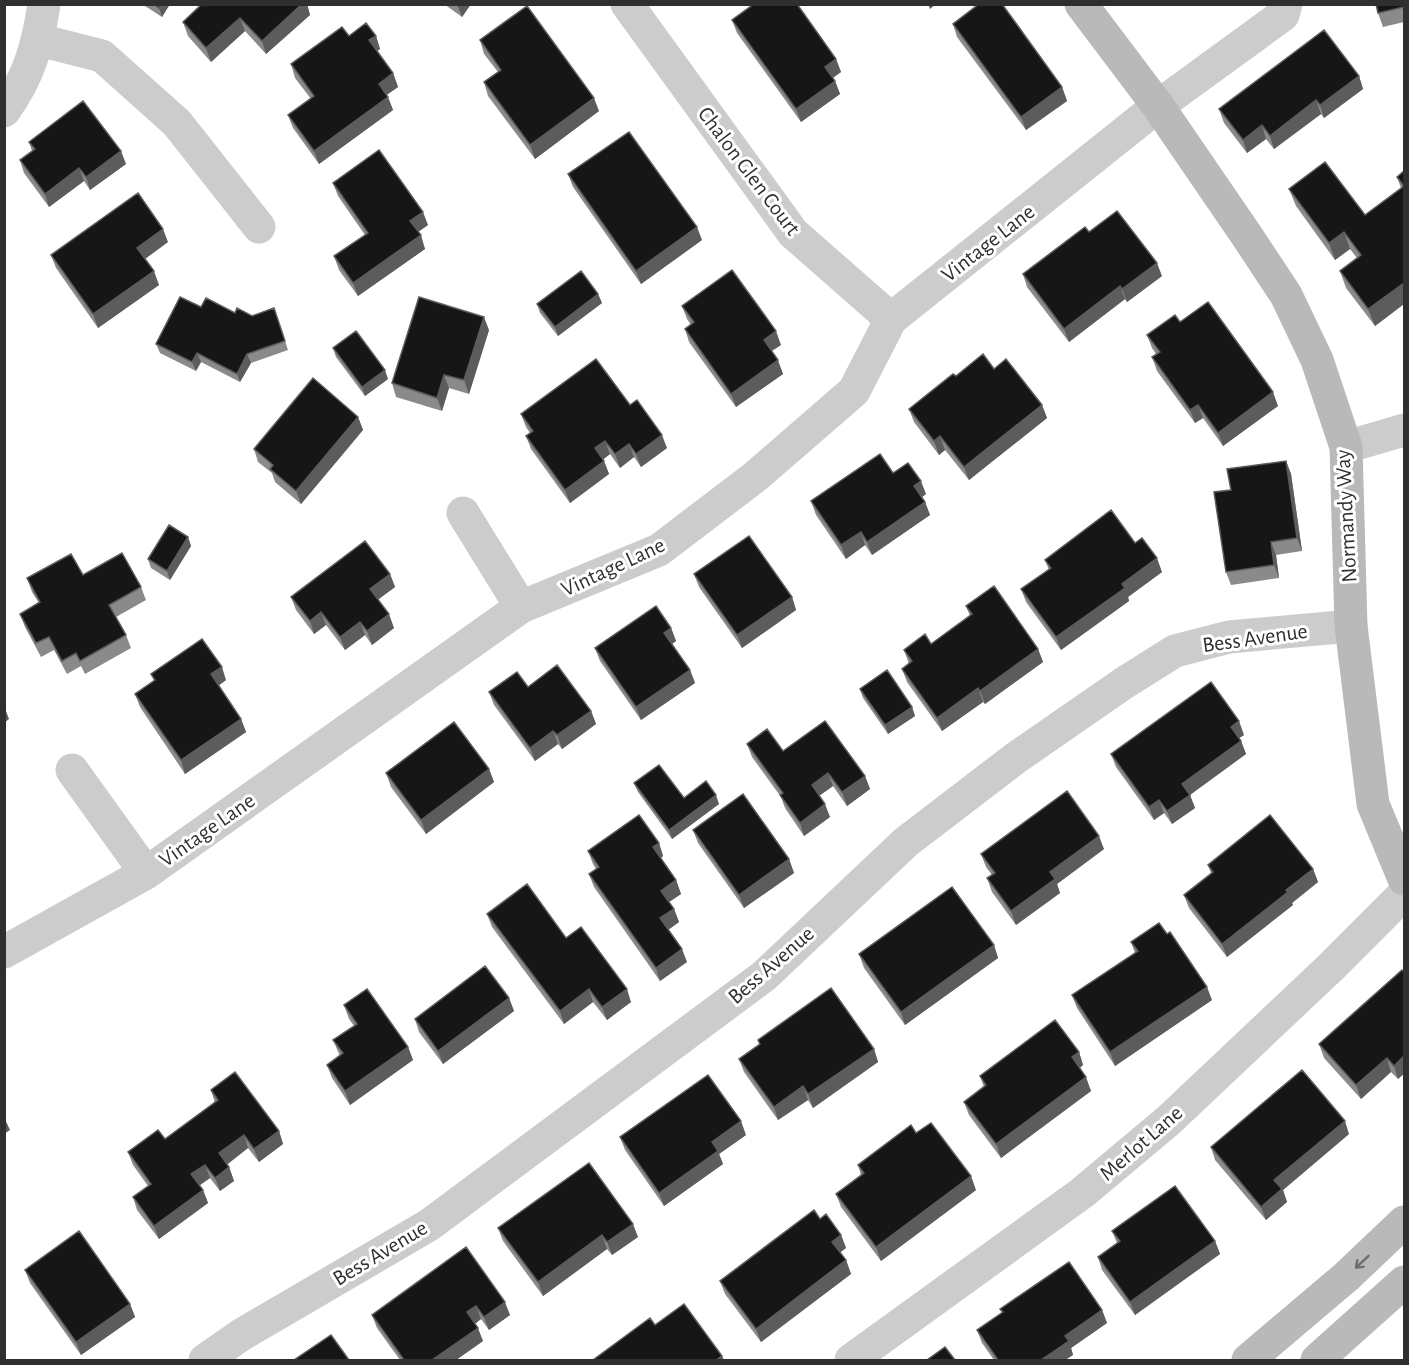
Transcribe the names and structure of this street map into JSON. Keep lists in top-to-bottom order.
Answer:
{
  "streets": {
    "street": [
      "Chalon Glen Court",
      "Vintage Lane",
      "Normandy Way",
      "Bess Avenue",
      "Merlot Lane"
    ]
  },
  "crossings": [
    ["Chalon Glen Court", "Vintage Lane"],
    ["Vintage Lane", "Normandy Way"],
    ["Normandy Way", "Bess Avenue"]
  ]
}
